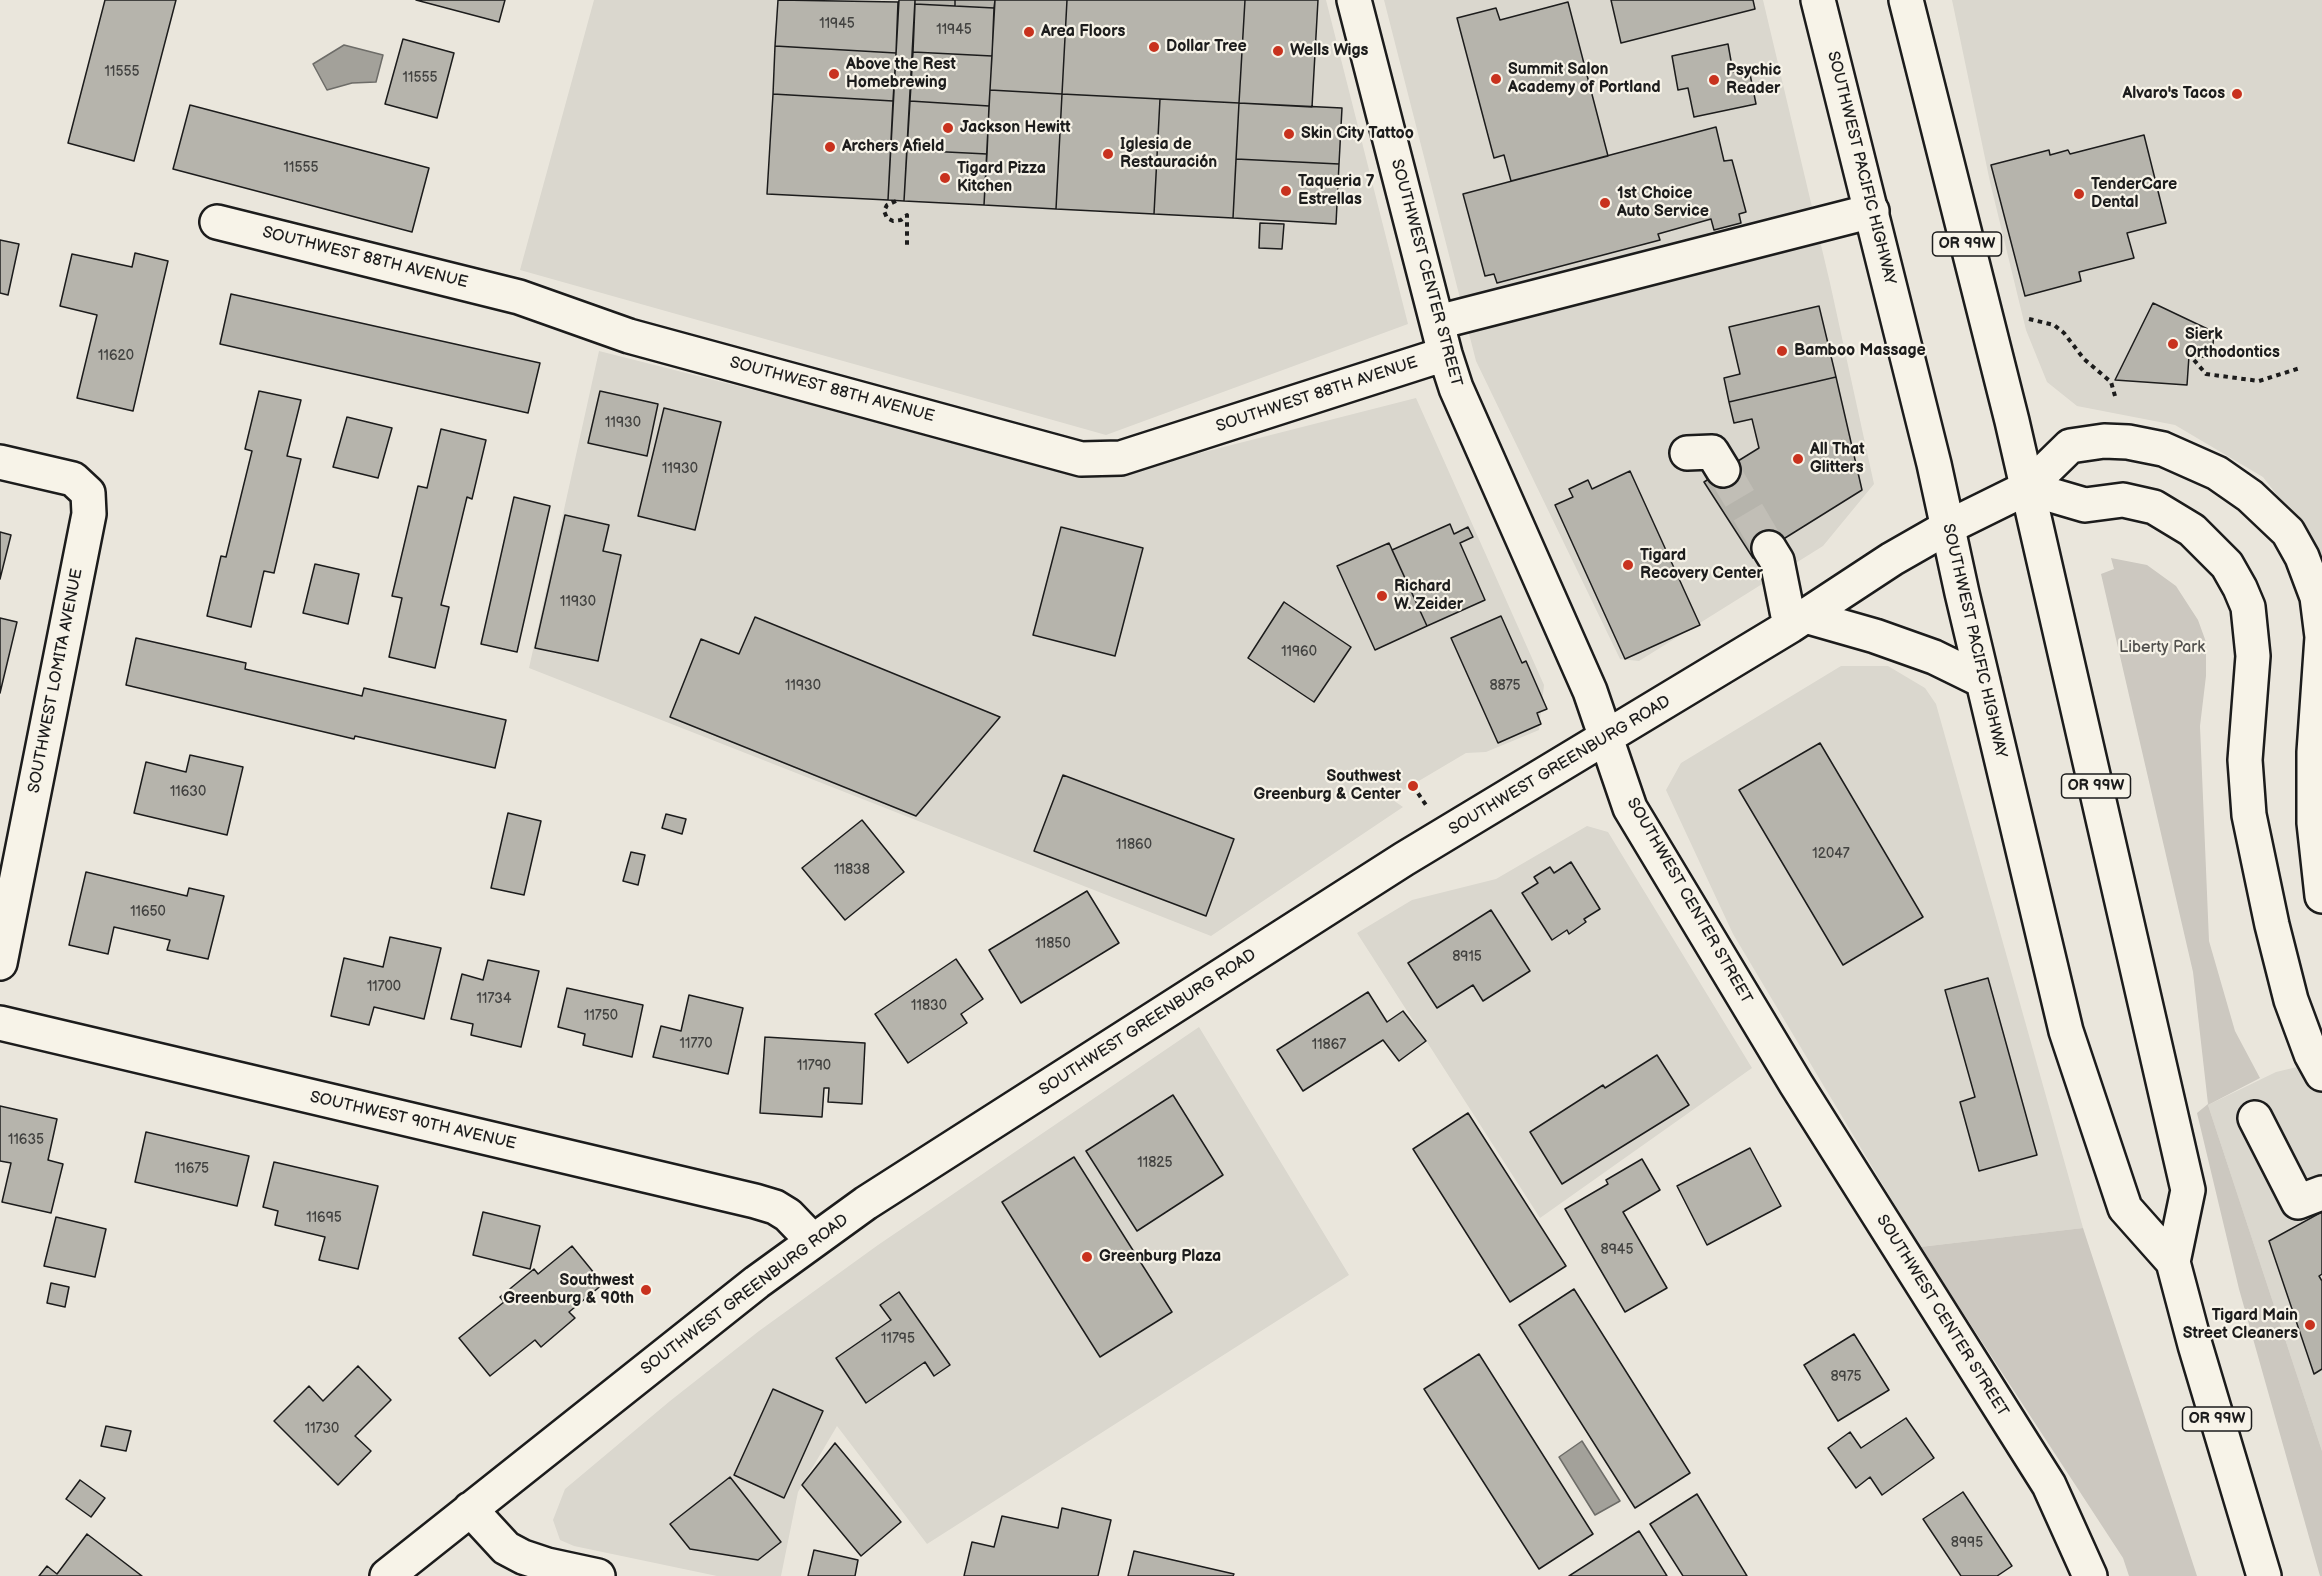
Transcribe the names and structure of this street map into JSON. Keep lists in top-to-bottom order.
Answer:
{
  "streets": {
    "main road": [
      "SOUTHWEST PACIFIC HIGHWAY",
      "OR 99W",
      "SOUTHWEST 88TH AVENUE",
      "SOUTHWEST CENTER STREET",
      "SOUTHWEST LOMITA AVENUE",
      "SOUTHWEST GREENBURG ROAD",
      "SOUTHWEST 90TH AVENUE"
    ]
  },
  "crossings": [
    ["SOUTHWEST PACIFIC HIGHWAY", "SOUTHWEST GREENBURG ROAD"],
    ["SOUTHWEST 88TH AVENUE", "SOUTHWEST CENTER STREET"],
    ["SOUTHWEST CENTER STREET", "SOUTHWEST GREENBURG ROAD"],
    ["SOUTHWEST GREENBURG ROAD", "SOUTHWEST 90TH AVENUE"]
  ],
  "parks": ["Liberty Park"],
  "places": [
    "Area Floors",
    "Dollar Tree",
    "Wells Wigs",
    "Above the Rest Homebrewing",
    "Summit Salon Academy of Portland",
    "Psychic Reader",
    "Alvaro's Tacos",
    "Jackson Hewitt",
    "Skin City Tattoo",
    "Archers Afield",
    "Iglesia de Restauración",
    "Tigard Pizza Kitchen",
    "Taqueria 7 Estrellas",
    "TenderCare Dental",
    "1st Choice Auto Service",
    "Sierk Orthodontics",
    "Bamboo Massage",
    "All That Glitters",
    "Tigard Recovery Center",
    "Richard W. Zeider",
    "Southwest Greenburg & Center",
    "Greenburg Plaza",
    "Southwest Greenburg & 90th",
    "Tigard Main Street Cleaners"
  ],
  "house_numbers": [
    "11945",
    "11945",
    "11555",
    "11555",
    "11555",
    "11620",
    "11930",
    "11930",
    "11930",
    "11960",
    "11930",
    "8875",
    "11630",
    "11860",
    "12047",
    "11838",
    "11650",
    "11850",
    "8915",
    "11700",
    "11734",
    "11830",
    "11750",
    "11770",
    "11867",
    "11790",
    "11635",
    "11825",
    "11675",
    "11695",
    "8945",
    "11795",
    "8975",
    "11730",
    "8995"
  ]
}
